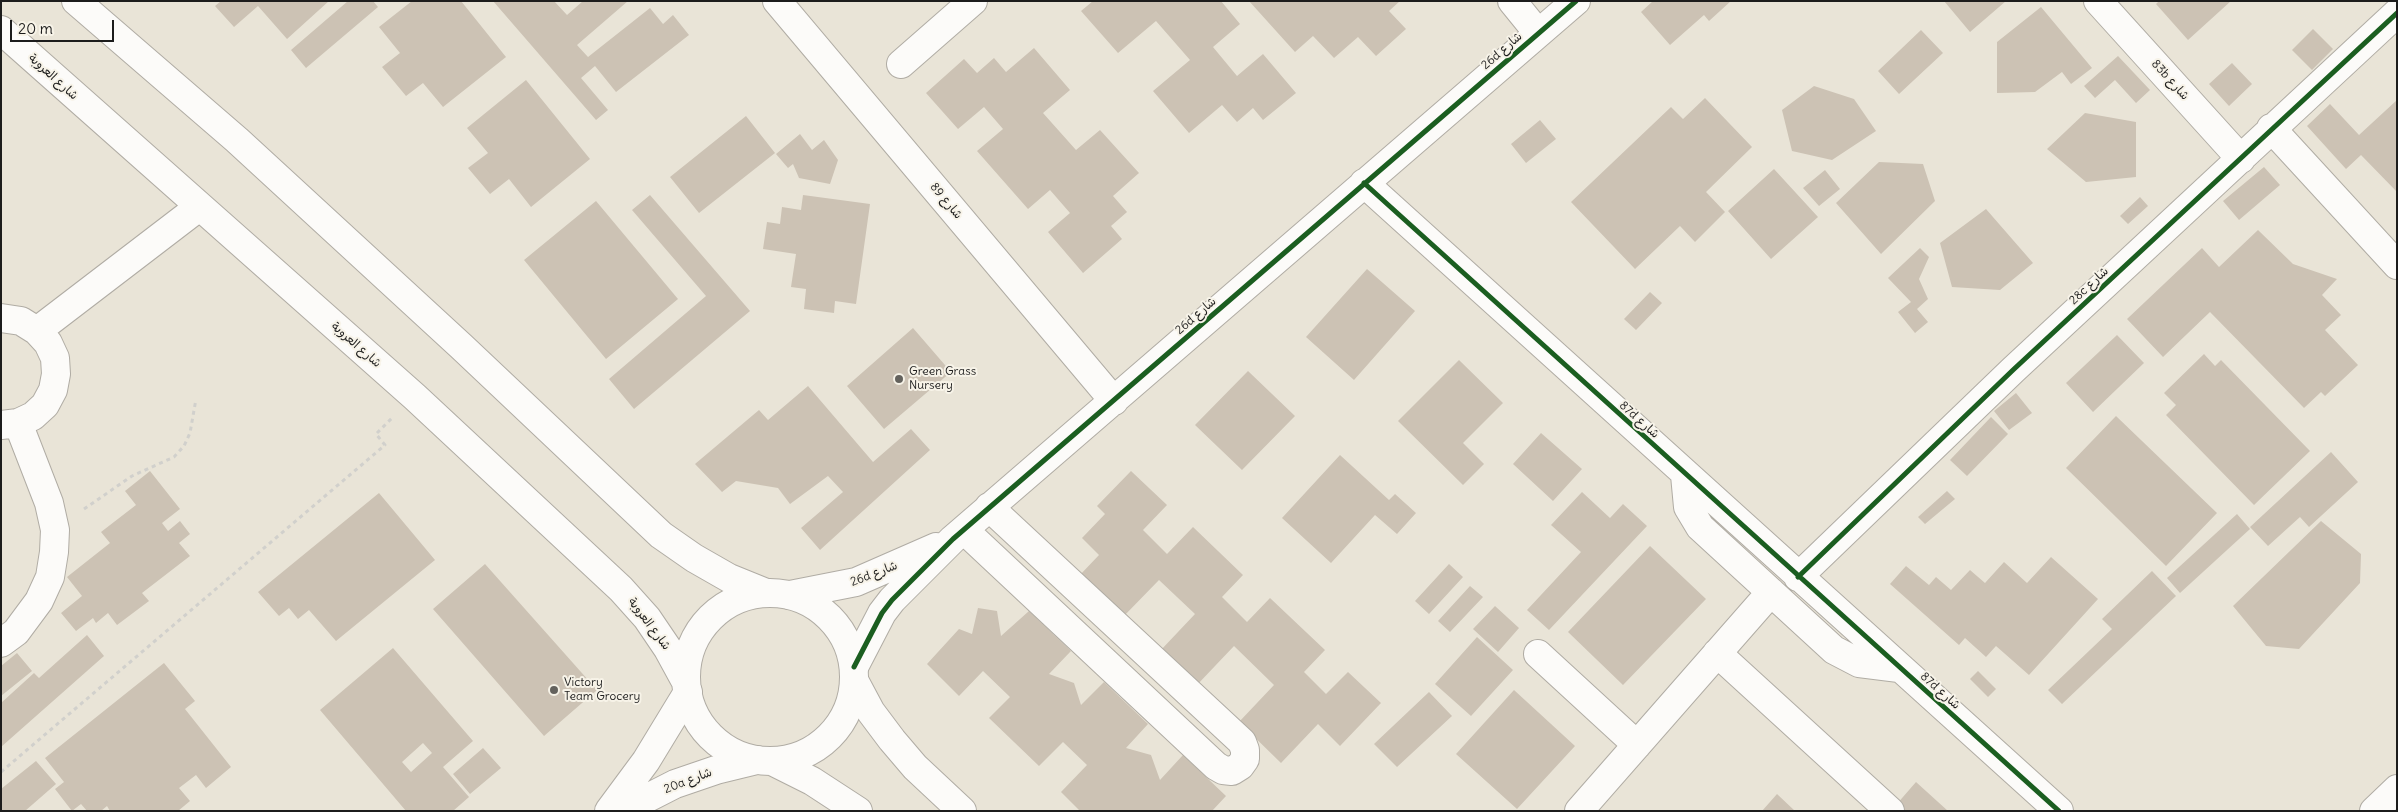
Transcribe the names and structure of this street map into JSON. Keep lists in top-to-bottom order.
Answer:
{
  "streets": {
    "street": [
      "26d شارع",
      "شارع العروبة",
      "83b شارع",
      "شارع 89",
      "28c شارع",
      "87d شارع",
      "20a شارع"
    ]
  },
  "crossings": [
    ["26d شارع", "شارع العروبة"],
    ["26d شارع", "شارع 89"],
    ["26d شارع", "87d شارع"],
    ["26d شارع", "20a شارع"],
    ["شارع العروبة", "20a شارع"],
    ["83b شارع", "28c شارع"],
    ["28c شارع", "87d شارع"]
  ],
  "places": ["Green Grass Nursery", "Victory Team Grocery"],
  "scale_bar": "20 m"
}
